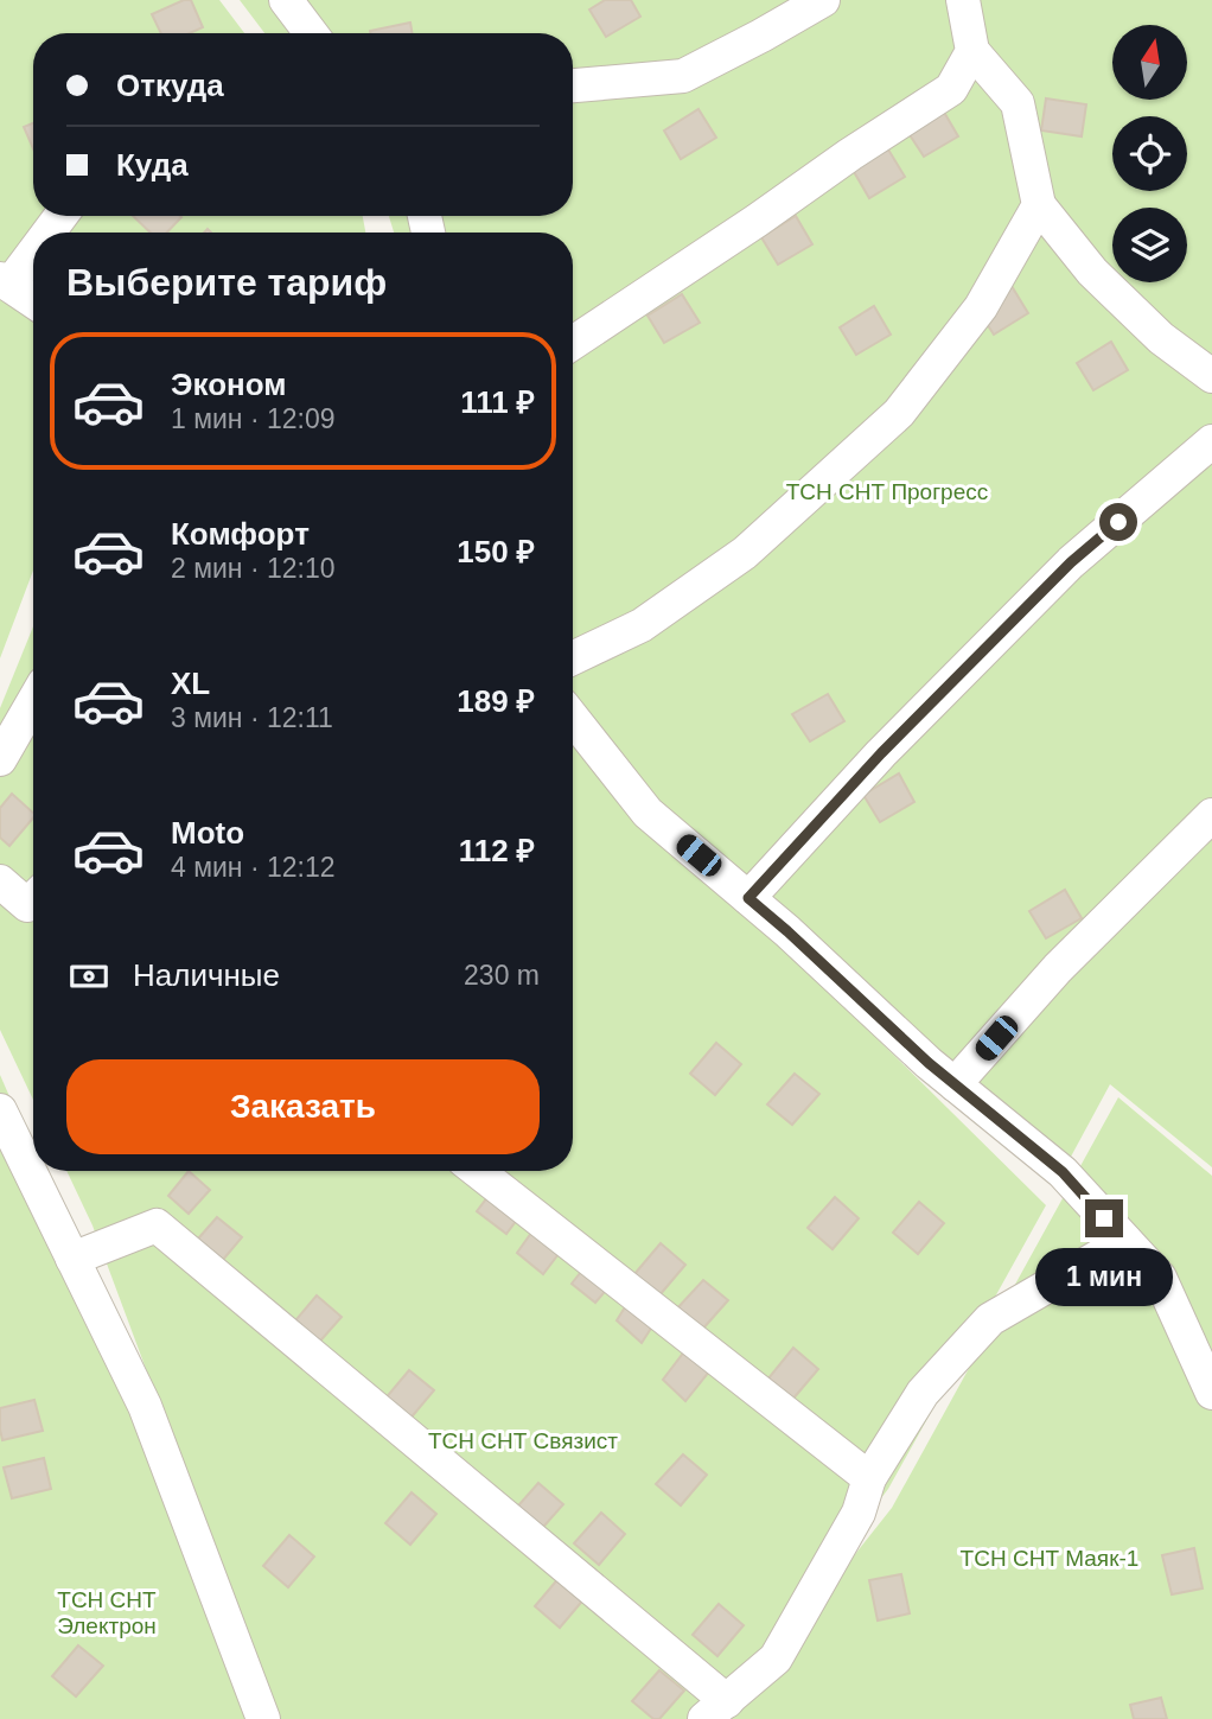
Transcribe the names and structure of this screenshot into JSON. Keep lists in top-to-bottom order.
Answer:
{
  "parks": [
    "ТСН СНТ Прогресс",
    "ТСН СНТ Связист",
    "ТСН СНТ Маяк-1",
    "ТСН СНТ Электрон"
  ],
  "north": "top",
  "page": {
    "banner": ["Откуда", "Куда"],
    "heading": "Выберите тариф",
    "list": [
      {
        "name": "Эконом",
        "note": "1 мин · 12:09",
        "value": "111 ₽"
      },
      {
        "name": "Комфорт",
        "note": "2 мин · 12:10",
        "value": "150 ₽"
      },
      {
        "name": "XL",
        "note": "3 мин · 12:11",
        "value": "189 ₽"
      },
      {
        "name": "Moto",
        "note": "4 мин · 12:12",
        "value": "112 ₽"
      }
    ],
    "pay": ["Наличные", "230 m"],
    "buttons": "Заказать",
    "bubble": "1 мин"
  }
}
